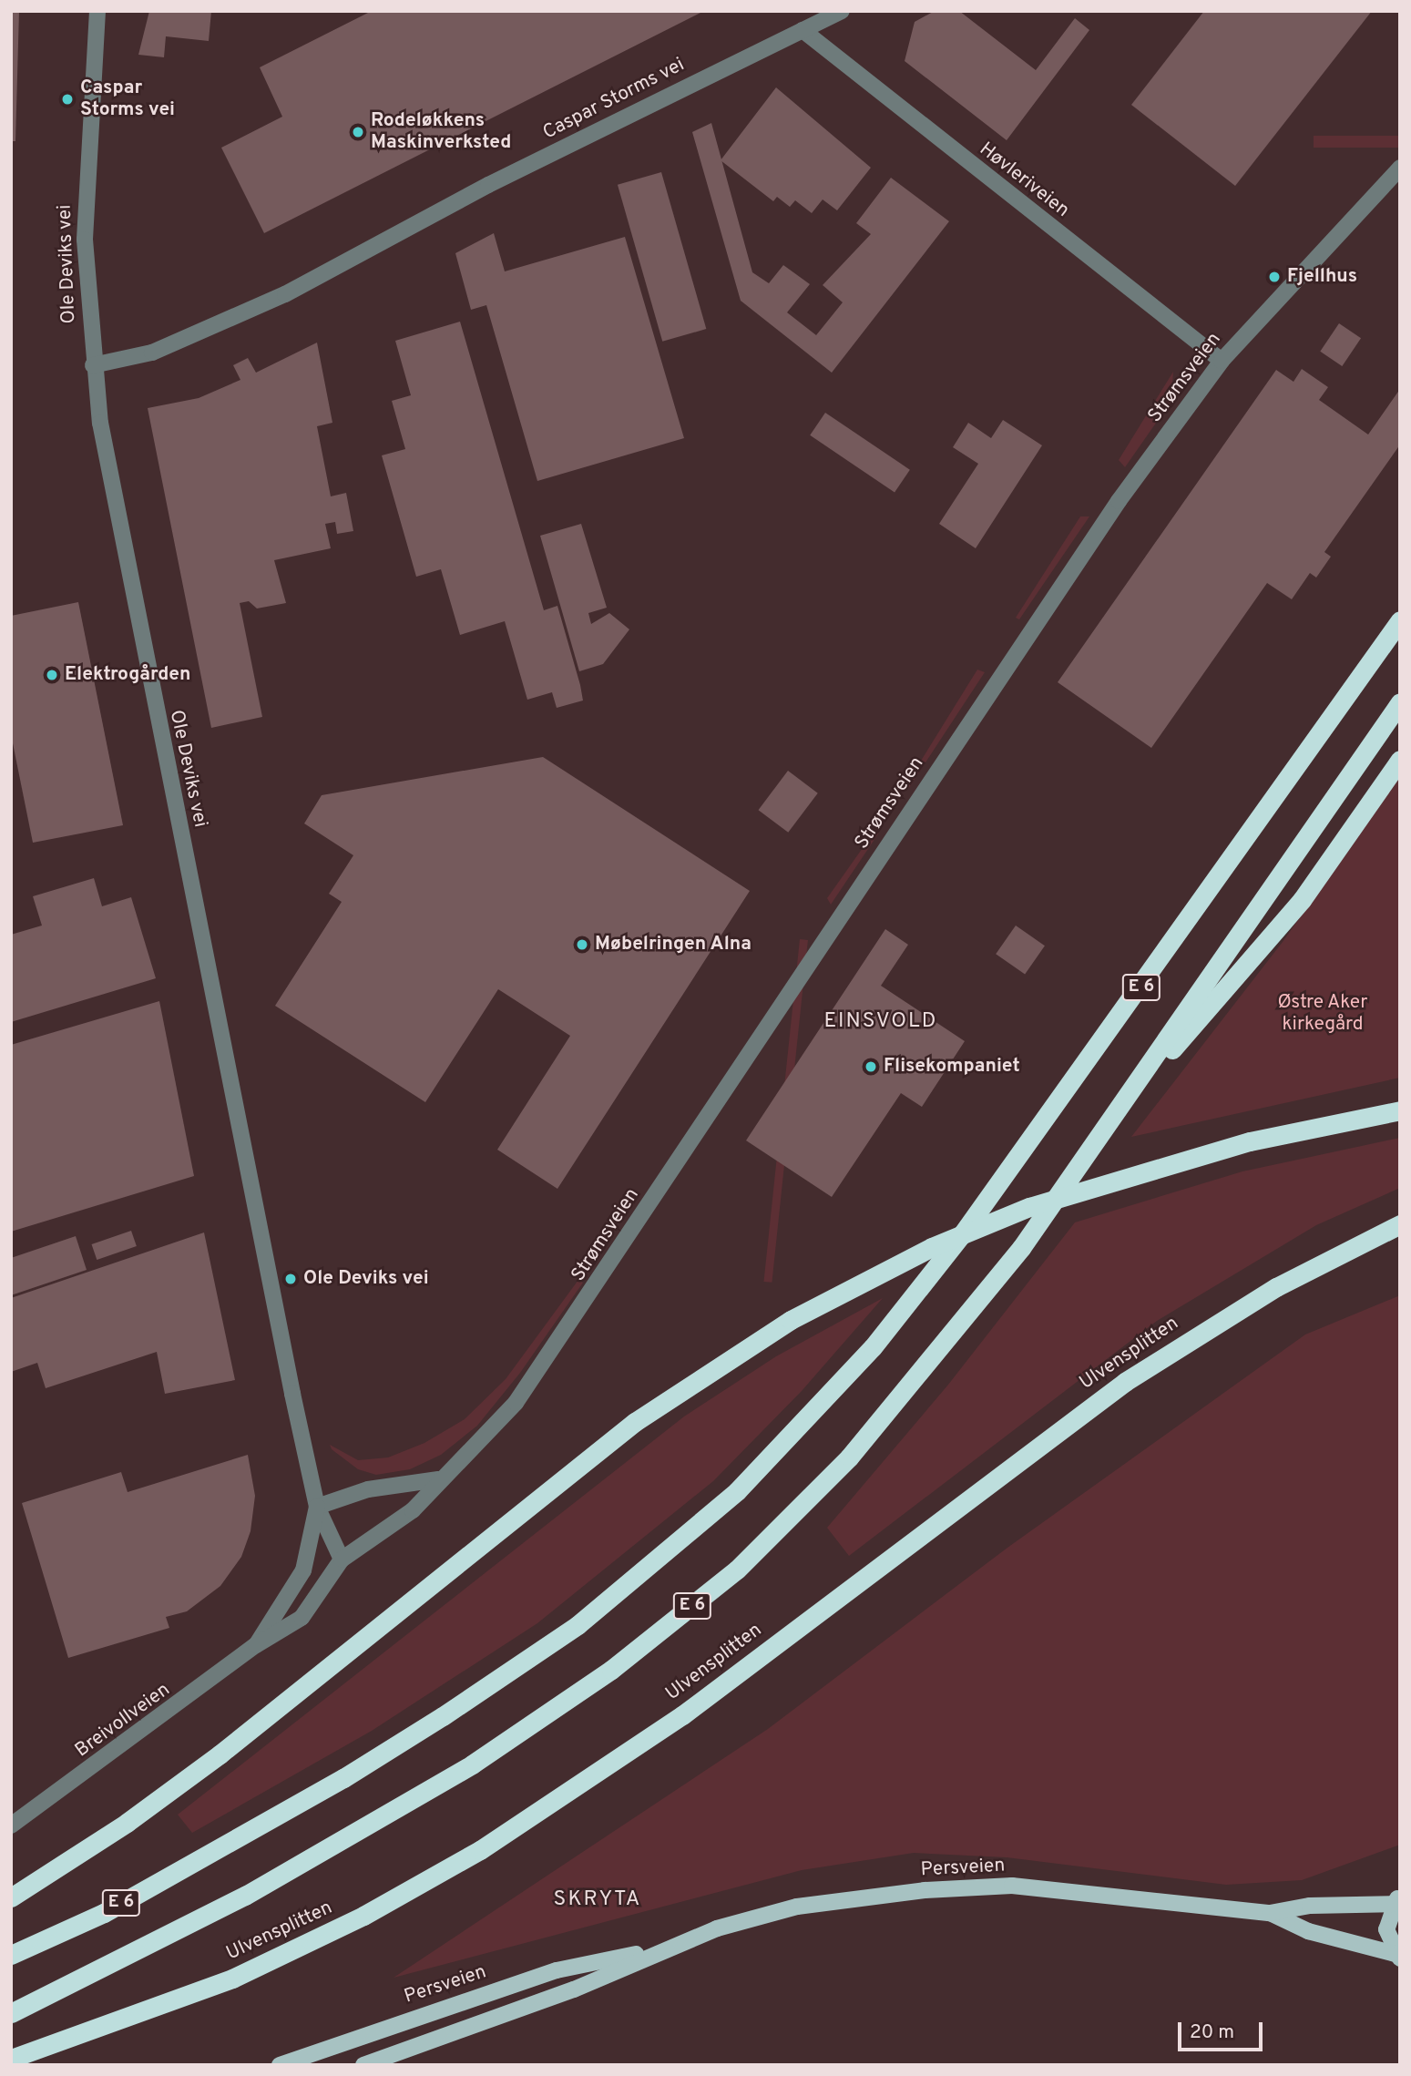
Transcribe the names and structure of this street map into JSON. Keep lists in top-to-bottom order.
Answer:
{
  "streets": {
    "highway": ["E 6", "Ulvensplitten"],
    "main road": ["Persveien"],
    "street": [
      "Caspar Storms vei",
      "Høvleriveien",
      "Ole Deviks vei",
      "Strømsveien",
      "Breivollveien"
    ]
  },
  "crossings": [
    ["Caspar Storms vei", "Høvleriveien"],
    ["Caspar Storms vei", "Ole Deviks vei"],
    ["Høvleriveien", "Strømsveien"],
    ["Ole Deviks vei", "Strømsveien"],
    ["Ole Deviks vei", "Breivollveien"],
    ["Strømsveien", "Breivollveien"]
  ],
  "districts": ["EINSVOLD", "SKRYTA"],
  "parks": ["Østre Aker kirkegård"],
  "places": [
    "Caspar Storms vei",
    "Rodeløkkens Maskinverksted",
    "Fjellhus",
    "Elektrogården",
    "Møbelringen Alna",
    "Flisekompaniet",
    "Ole Deviks vei"
  ],
  "scale_bar": "20 m"
}
